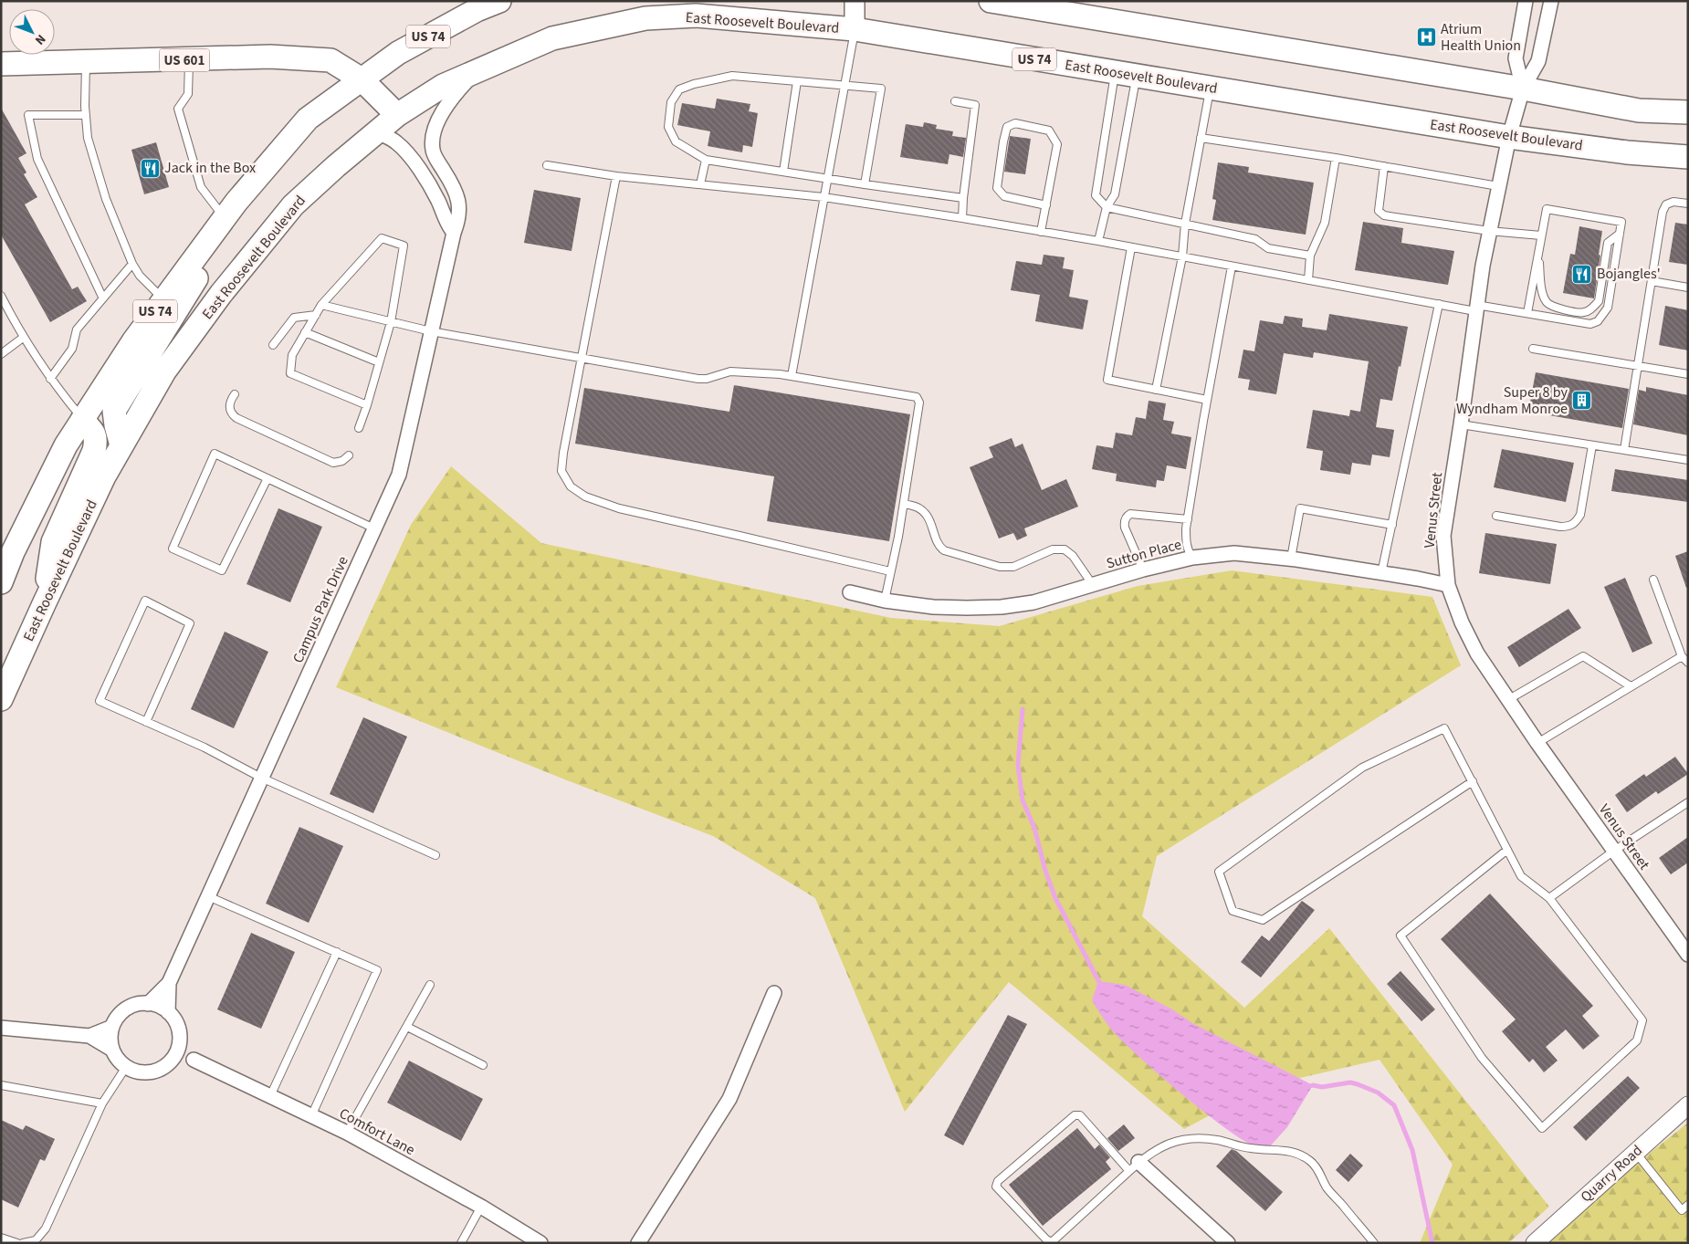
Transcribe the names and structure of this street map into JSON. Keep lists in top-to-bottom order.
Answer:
{
  "streets": {
    "highway": ["East Roosevelt Boulevard", "US 74", "US 601"],
    "street": [
      "Venus Street",
      "Sutton Place",
      "Campus Park Drive",
      "Comfort Lane",
      "Quarry Road"
    ]
  },
  "crossings": [
    ["East Roosevelt Boulevard", "US 601"],
    ["East Roosevelt Boulevard", "Venus Street"],
    ["East Roosevelt Boulevard", "Campus Park Drive"],
    ["US 74", "US 601"],
    ["Venus Street", "Sutton Place"],
    ["Campus Park Drive", "Comfort Lane"]
  ],
  "places": {
    "hospital": ["Atrium Health Union"],
    "restaurant": ["Jack in the Box", "Bojangles'"],
    "building": ["Super 8 by Wyndham Monroe"]
  },
  "north": "bottom right"
}
